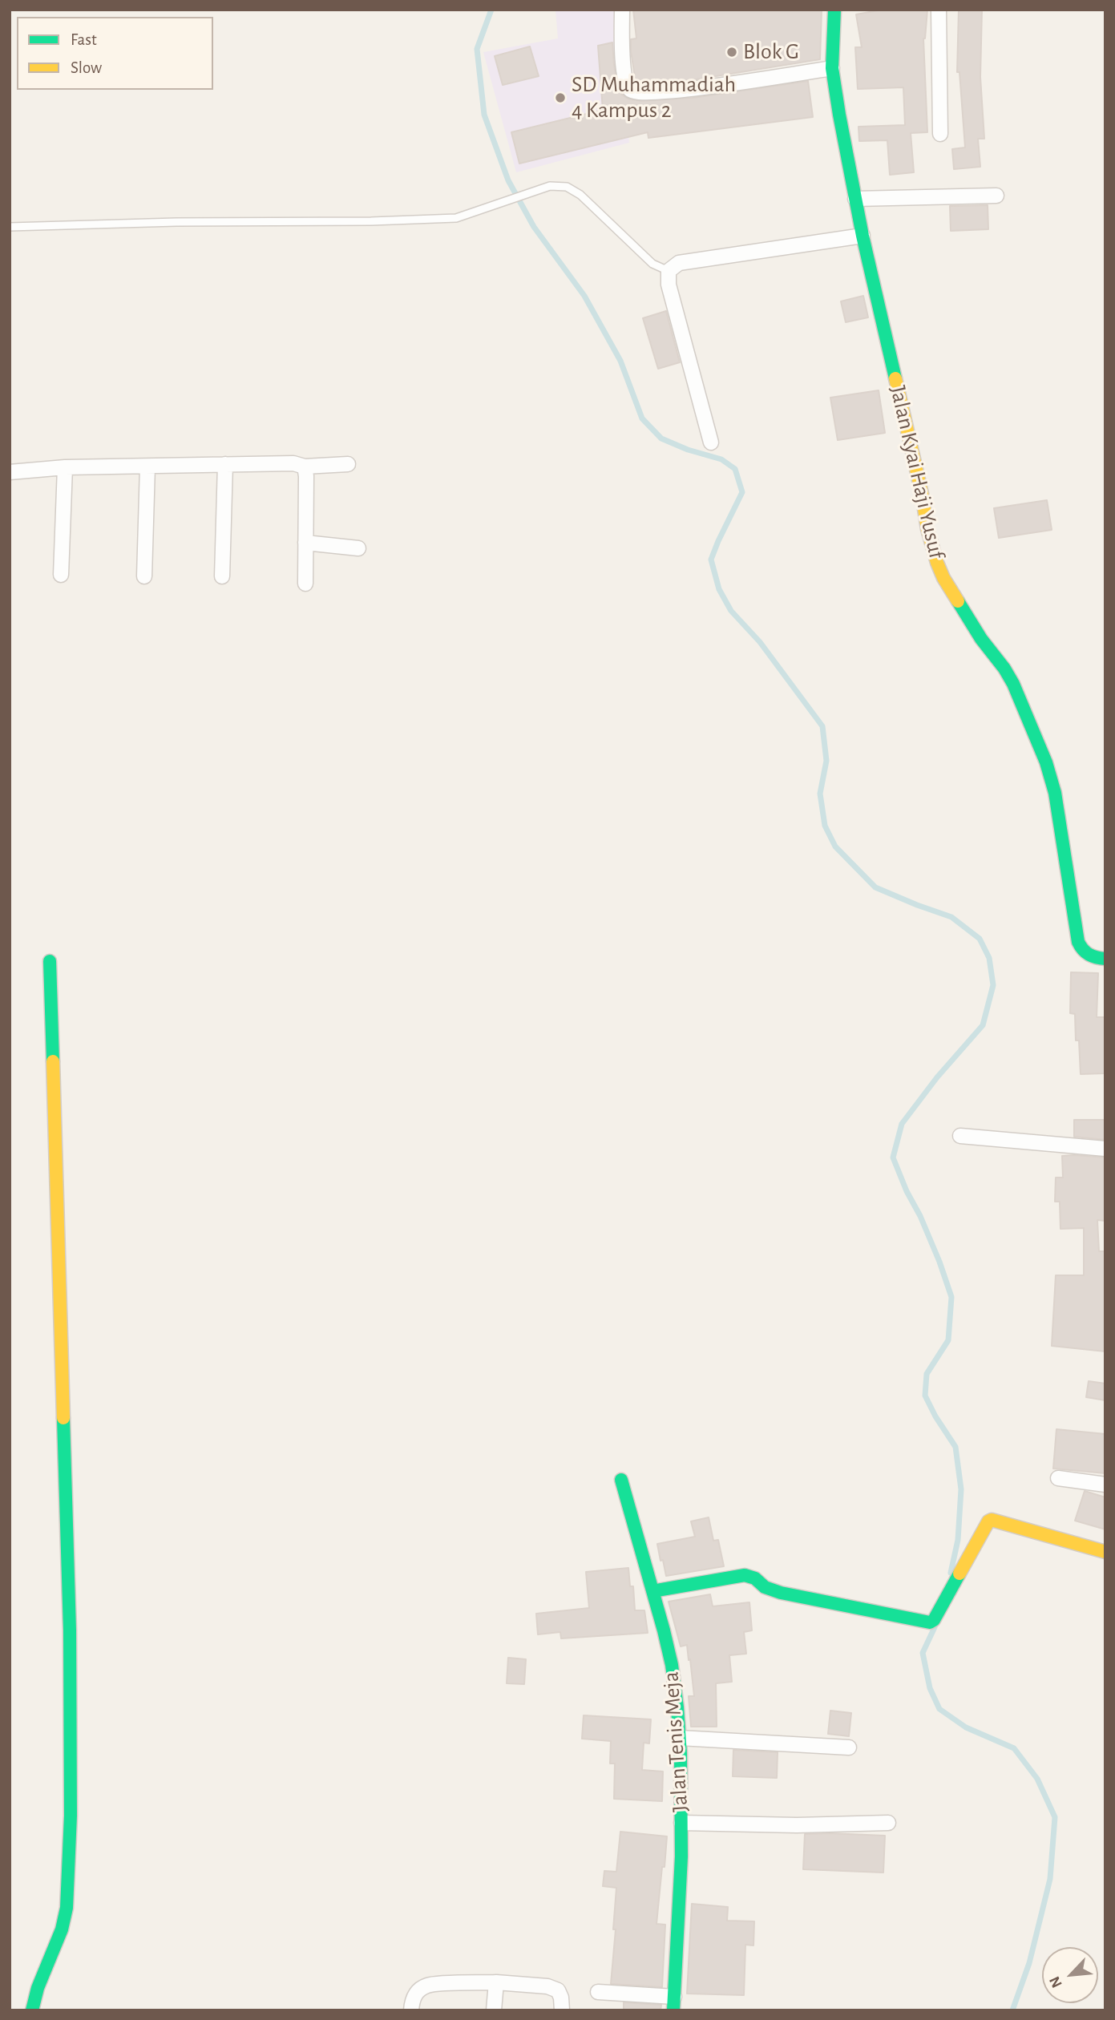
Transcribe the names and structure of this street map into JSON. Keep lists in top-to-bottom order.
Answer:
{
  "streets": {
    "street": ["Jalan Kyai Haji Yusuf", "Jalan Tenis Meja"]
  },
  "places": ["Blok G", "SD Muhammadiah 4 Kampus 2"],
  "legend": ["Fast", "Slow"],
  "north": "bottom left"
}
